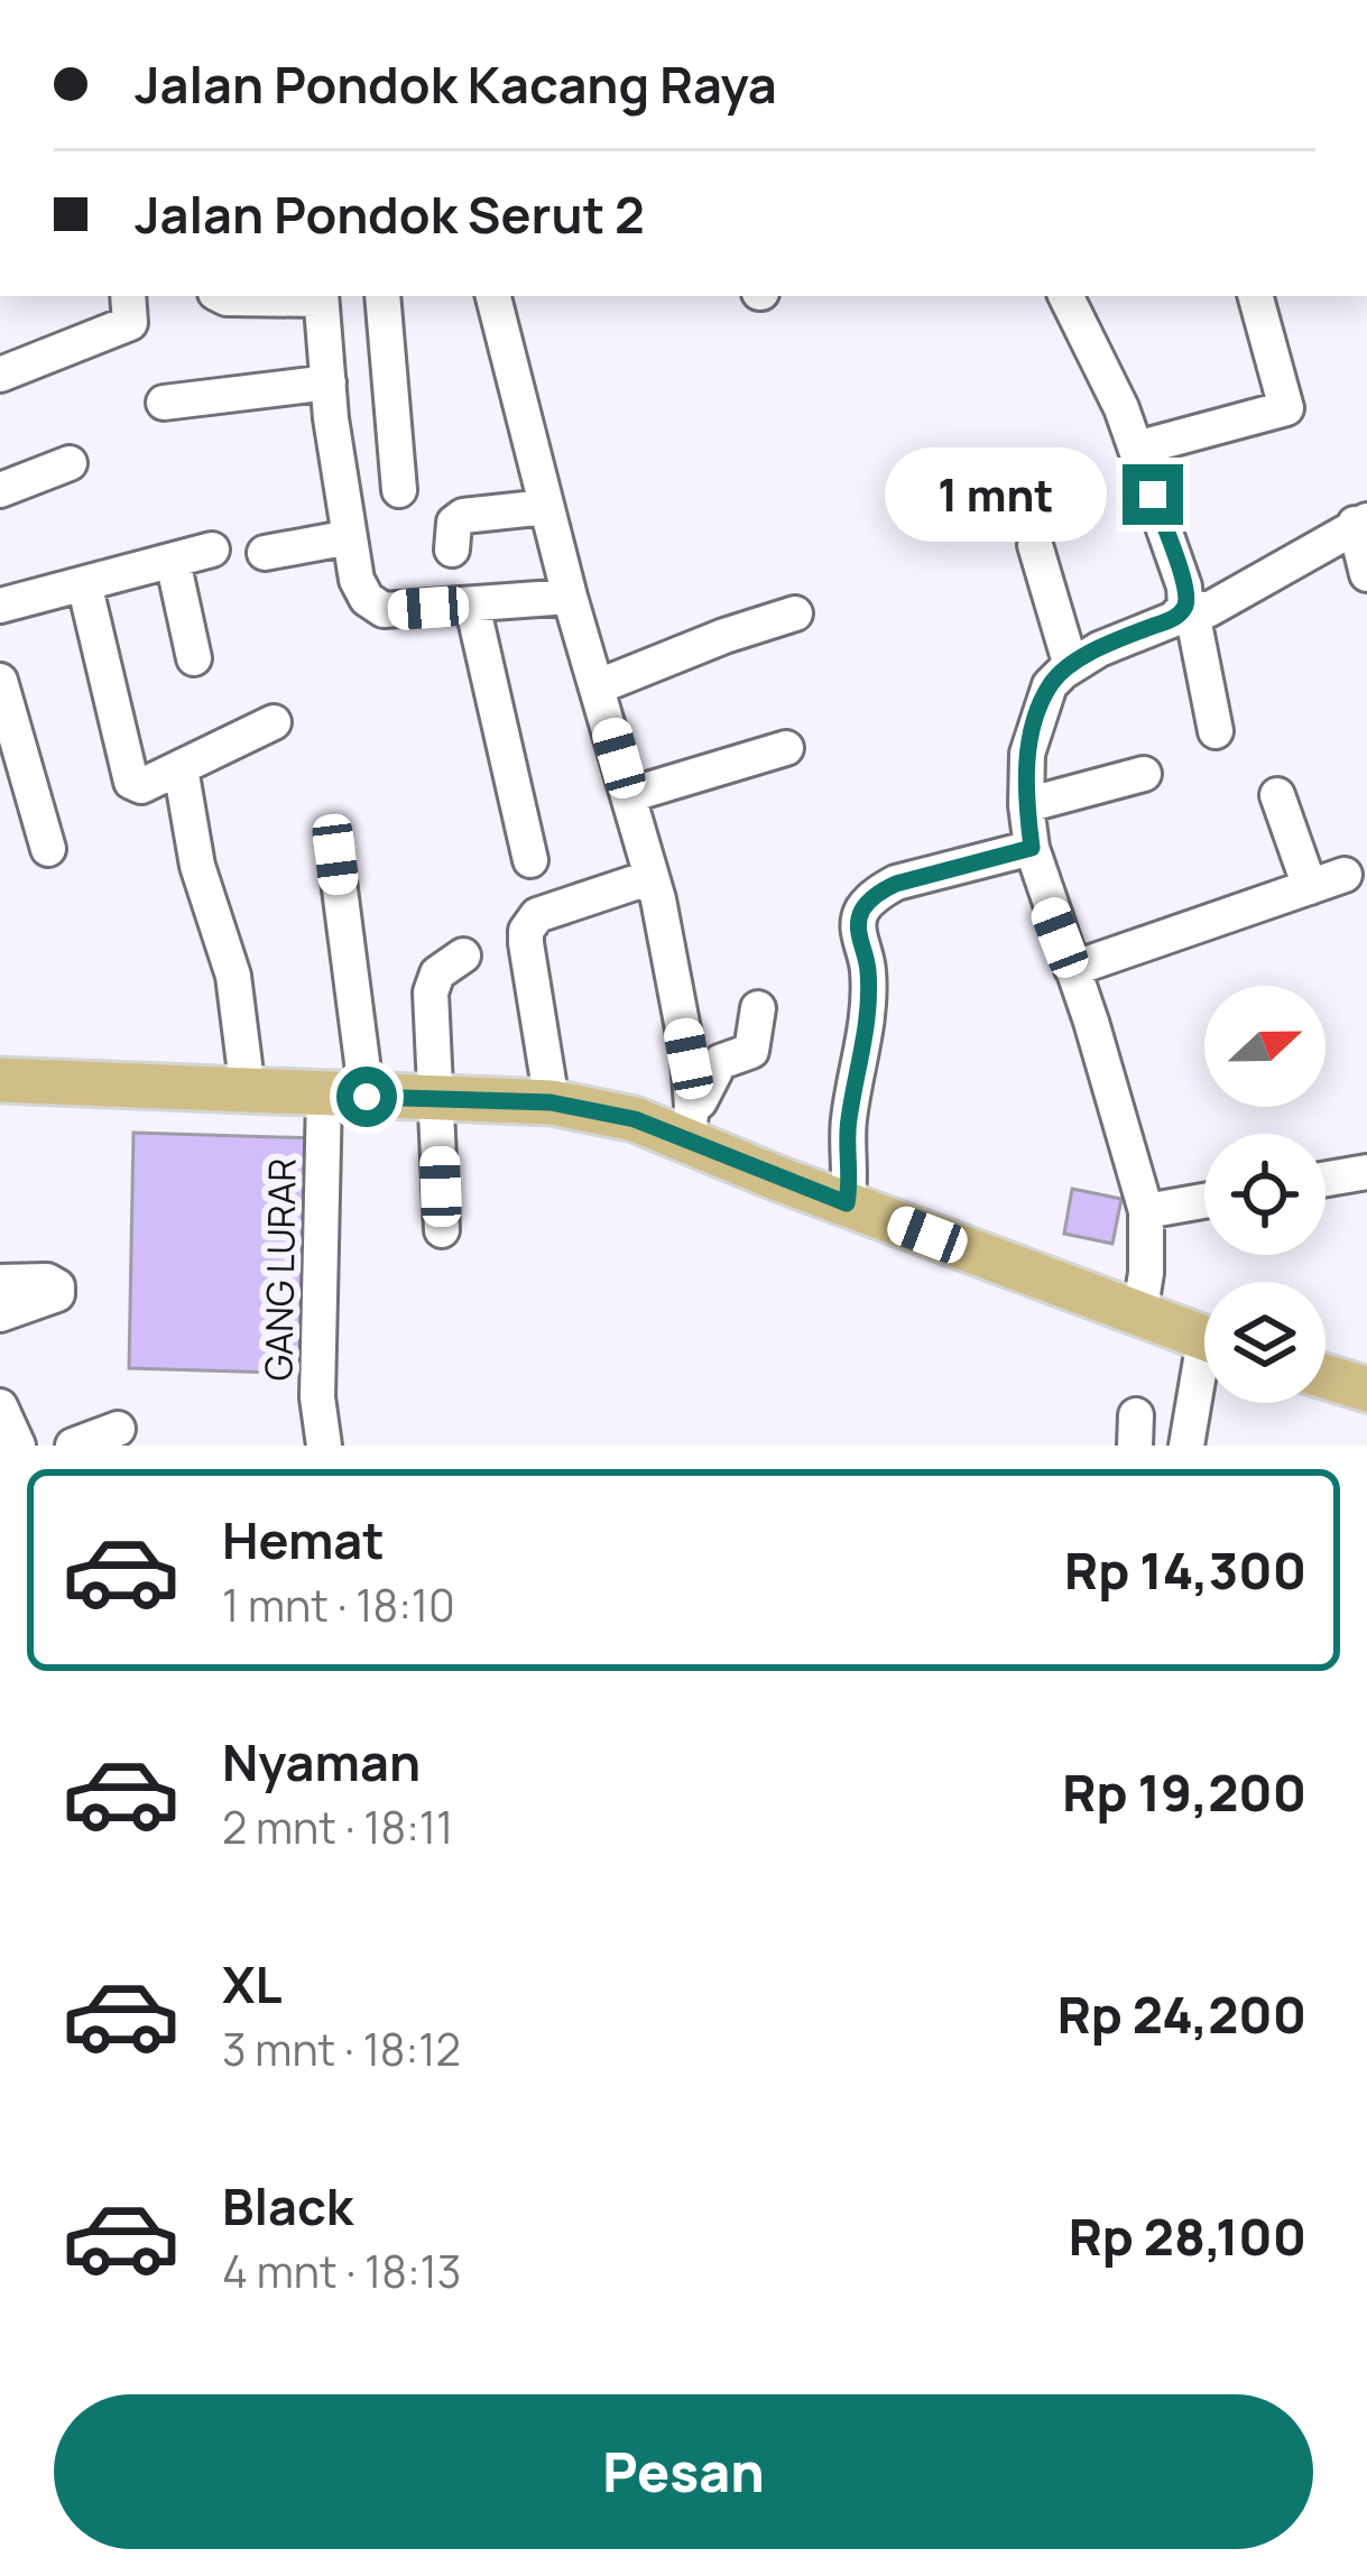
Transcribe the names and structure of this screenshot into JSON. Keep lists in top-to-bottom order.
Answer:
{
  "streets": {
    "street": ["GANG LURAR"]
  },
  "north": "right",
  "page": {
    "banner": ["Jalan Pondok Kacang Raya", "Jalan Pondok Serut 2"],
    "bubble": "1 mnt",
    "list": [
      {
        "name": "Hemat",
        "note": "1 mnt · 18:10",
        "value": "Rp 14,300"
      },
      {
        "name": "Nyaman",
        "note": "2 mnt · 18:11",
        "value": "Rp 19,200"
      },
      {
        "name": "XL",
        "note": "3 mnt · 18:12",
        "value": "Rp 24,200"
      },
      {
        "name": "Black",
        "note": "4 mnt · 18:13",
        "value": "Rp 28,100"
      }
    ],
    "buttons": "Pesan"
  }
}
